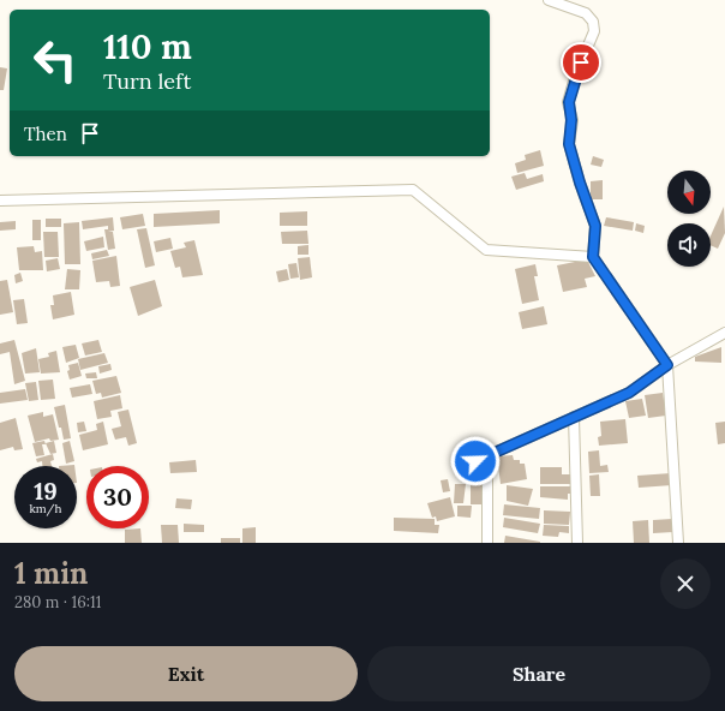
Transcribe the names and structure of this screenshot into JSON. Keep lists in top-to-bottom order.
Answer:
{
  "north": "bottom",
  "page": {
    "turn": ["110 m", "Turn left"],
    "then": "Then",
    "speed": "19 km/h",
    "limit": "30",
    "heading": ["1 min", "280 m · 16:11"],
    "buttons": ["Exit", "Share"]
  }
}
